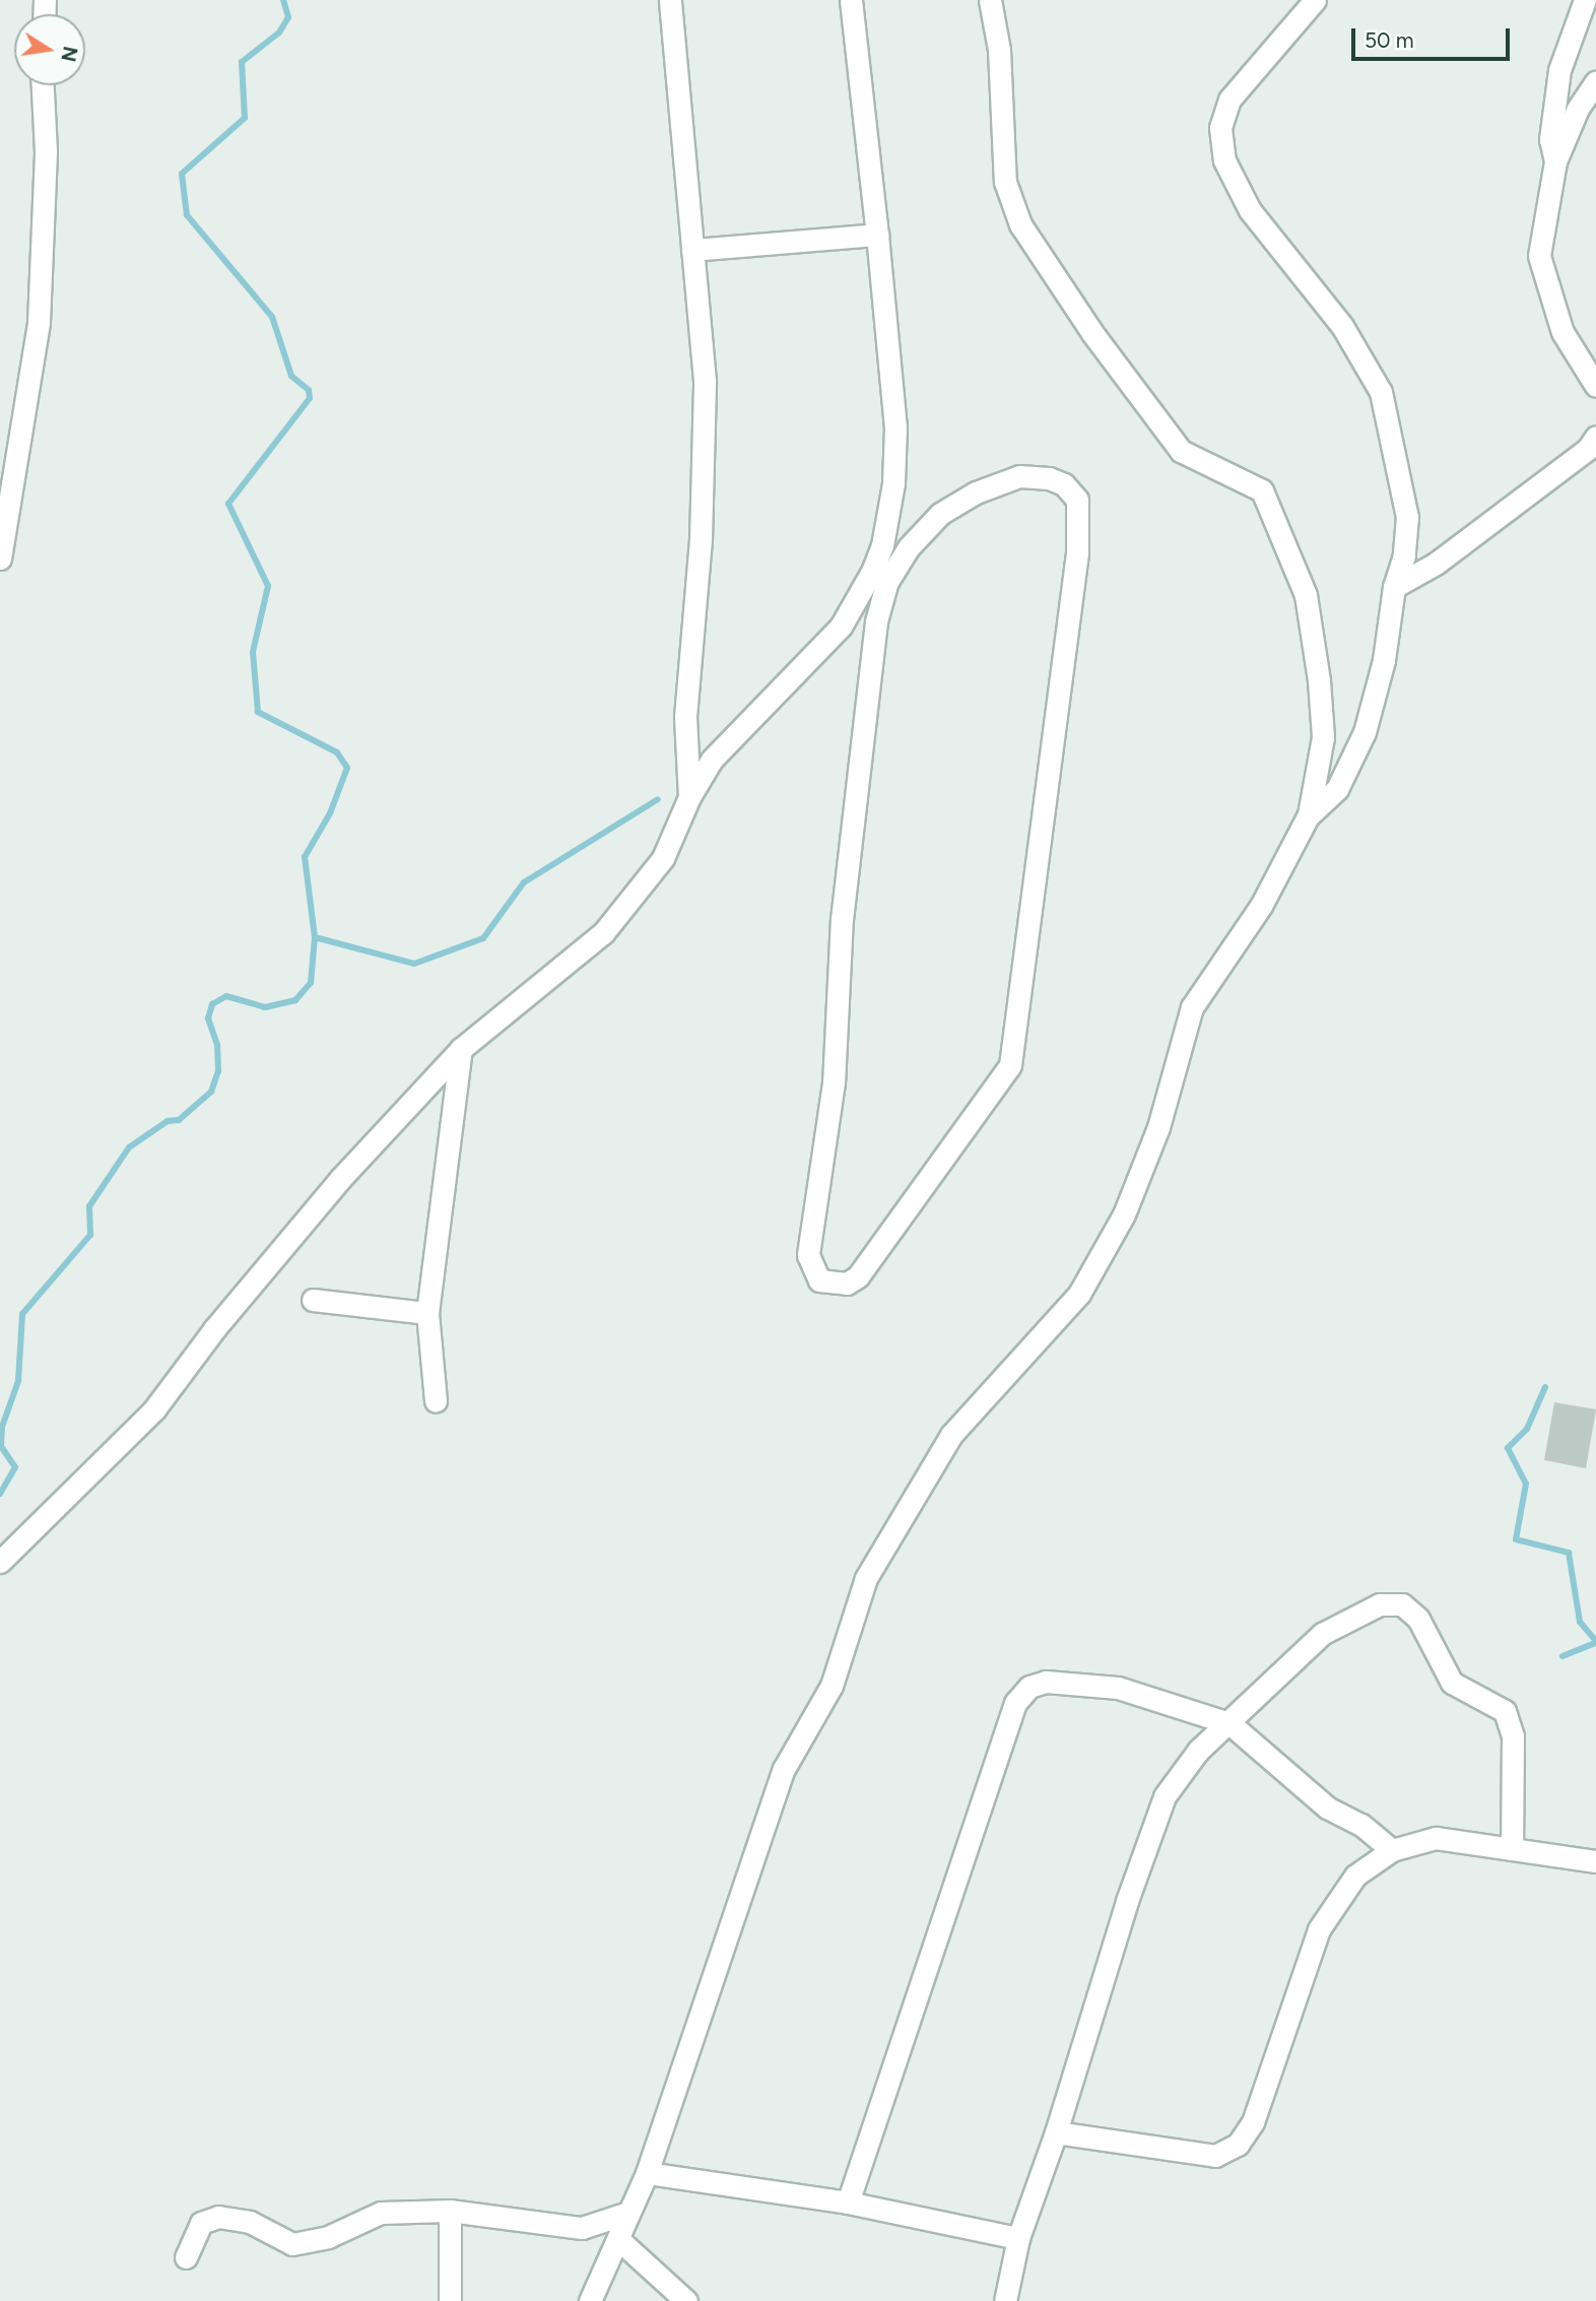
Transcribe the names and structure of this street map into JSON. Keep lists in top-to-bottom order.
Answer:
{
  "scale_bar": "50 m",
  "north": "right"
}
